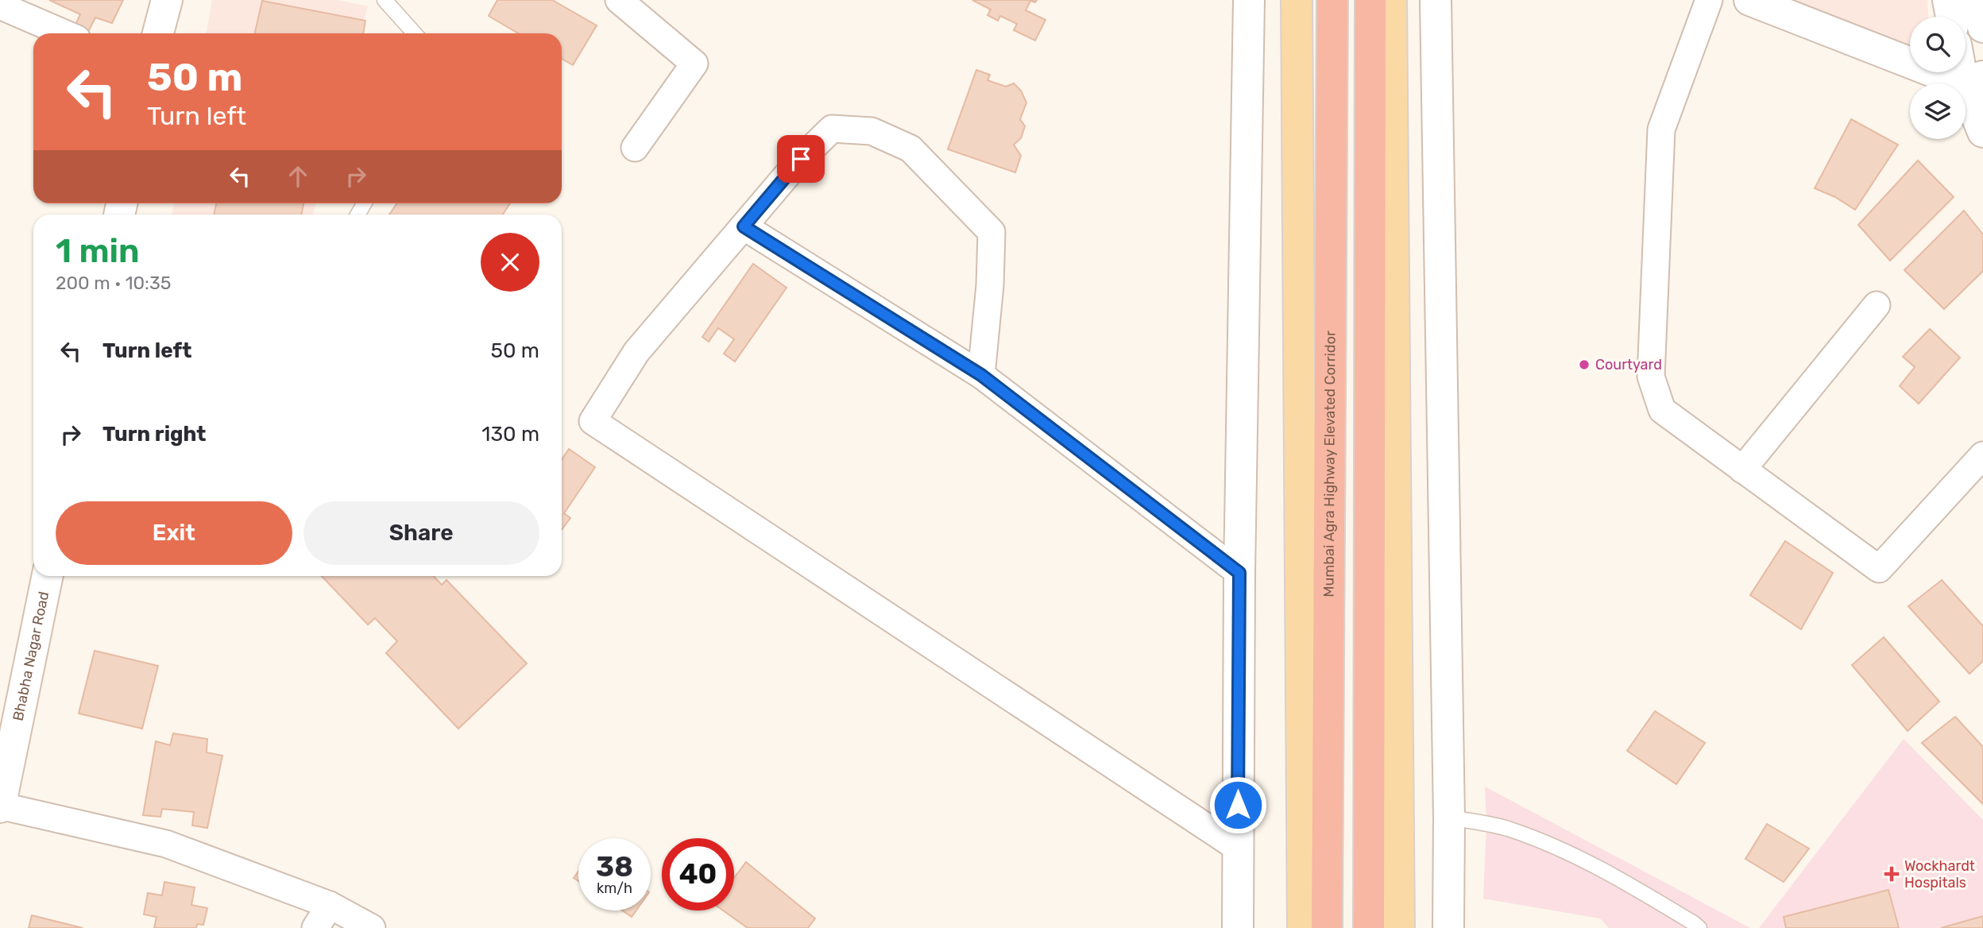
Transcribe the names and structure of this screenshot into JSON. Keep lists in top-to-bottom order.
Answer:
{
  "streets": {
    "highway": ["Mumbai Agra Highway Elevated Corridor"],
    "street": ["Bhabha Nagar Road"]
  },
  "places": {
    "other": ["Courtyard"],
    "health": ["Wockhardt Hospitals"]
  },
  "page": {
    "turn": ["50 m", "Turn left"],
    "heading": ["1 min", "200 m · 10:35"],
    "list": [
      {
        "name": "Turn left",
        "value": "50 m"
      },
      {
        "name": "Turn right",
        "value": "130 m"
      }
    ],
    "buttons": ["Exit", "Share"],
    "speed": "38 km/h",
    "limit": "40"
  }
}
